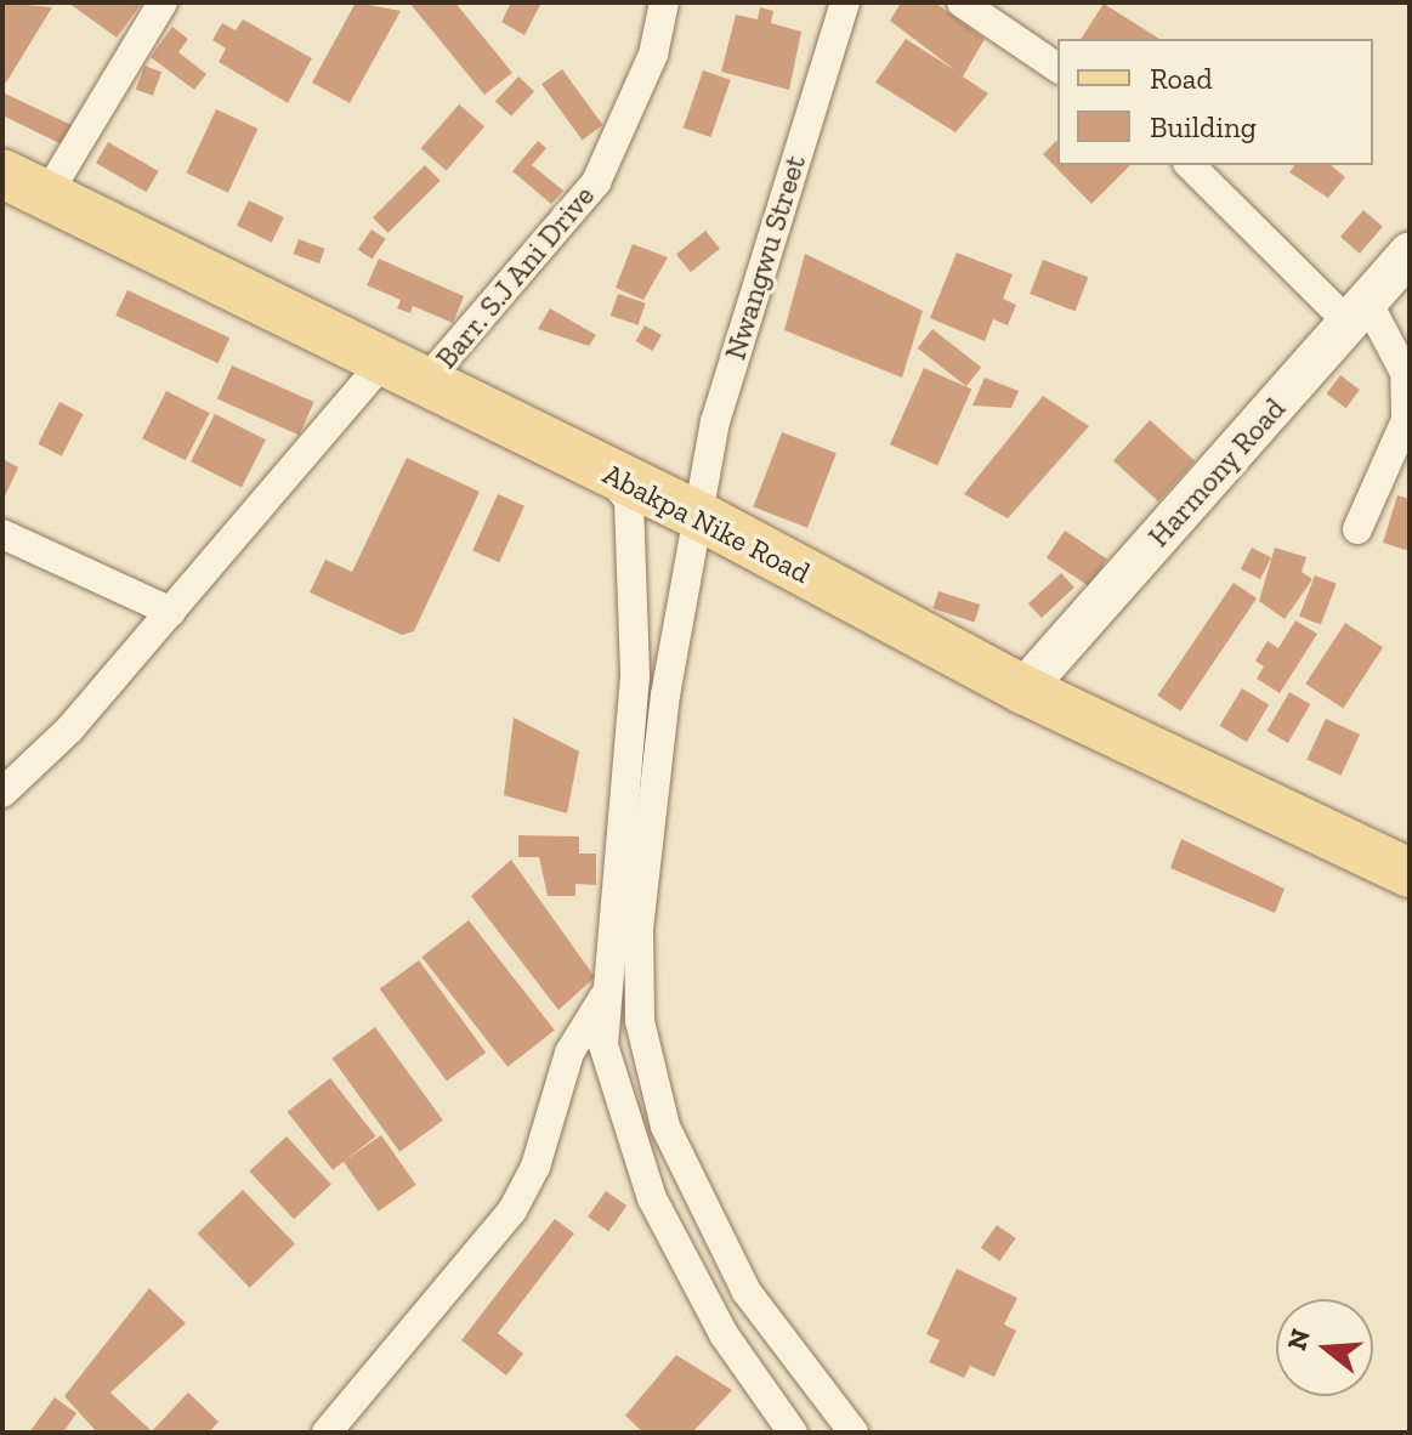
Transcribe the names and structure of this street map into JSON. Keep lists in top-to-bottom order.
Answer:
{
  "streets": {
    "main road": ["Harmony Road", "Abakpa Nike Road"],
    "street": ["Nwangwu Street", "Barr. S.J Ani Drive"]
  },
  "crossings": [
    ["Nwangwu Street", "Abakpa Nike Road"],
    ["Barr. S.J Ani Drive", "Abakpa Nike Road"],
    ["Harmony Road", "Abakpa Nike Road"]
  ],
  "legend": ["Road", "Building"],
  "north": "left"
}
